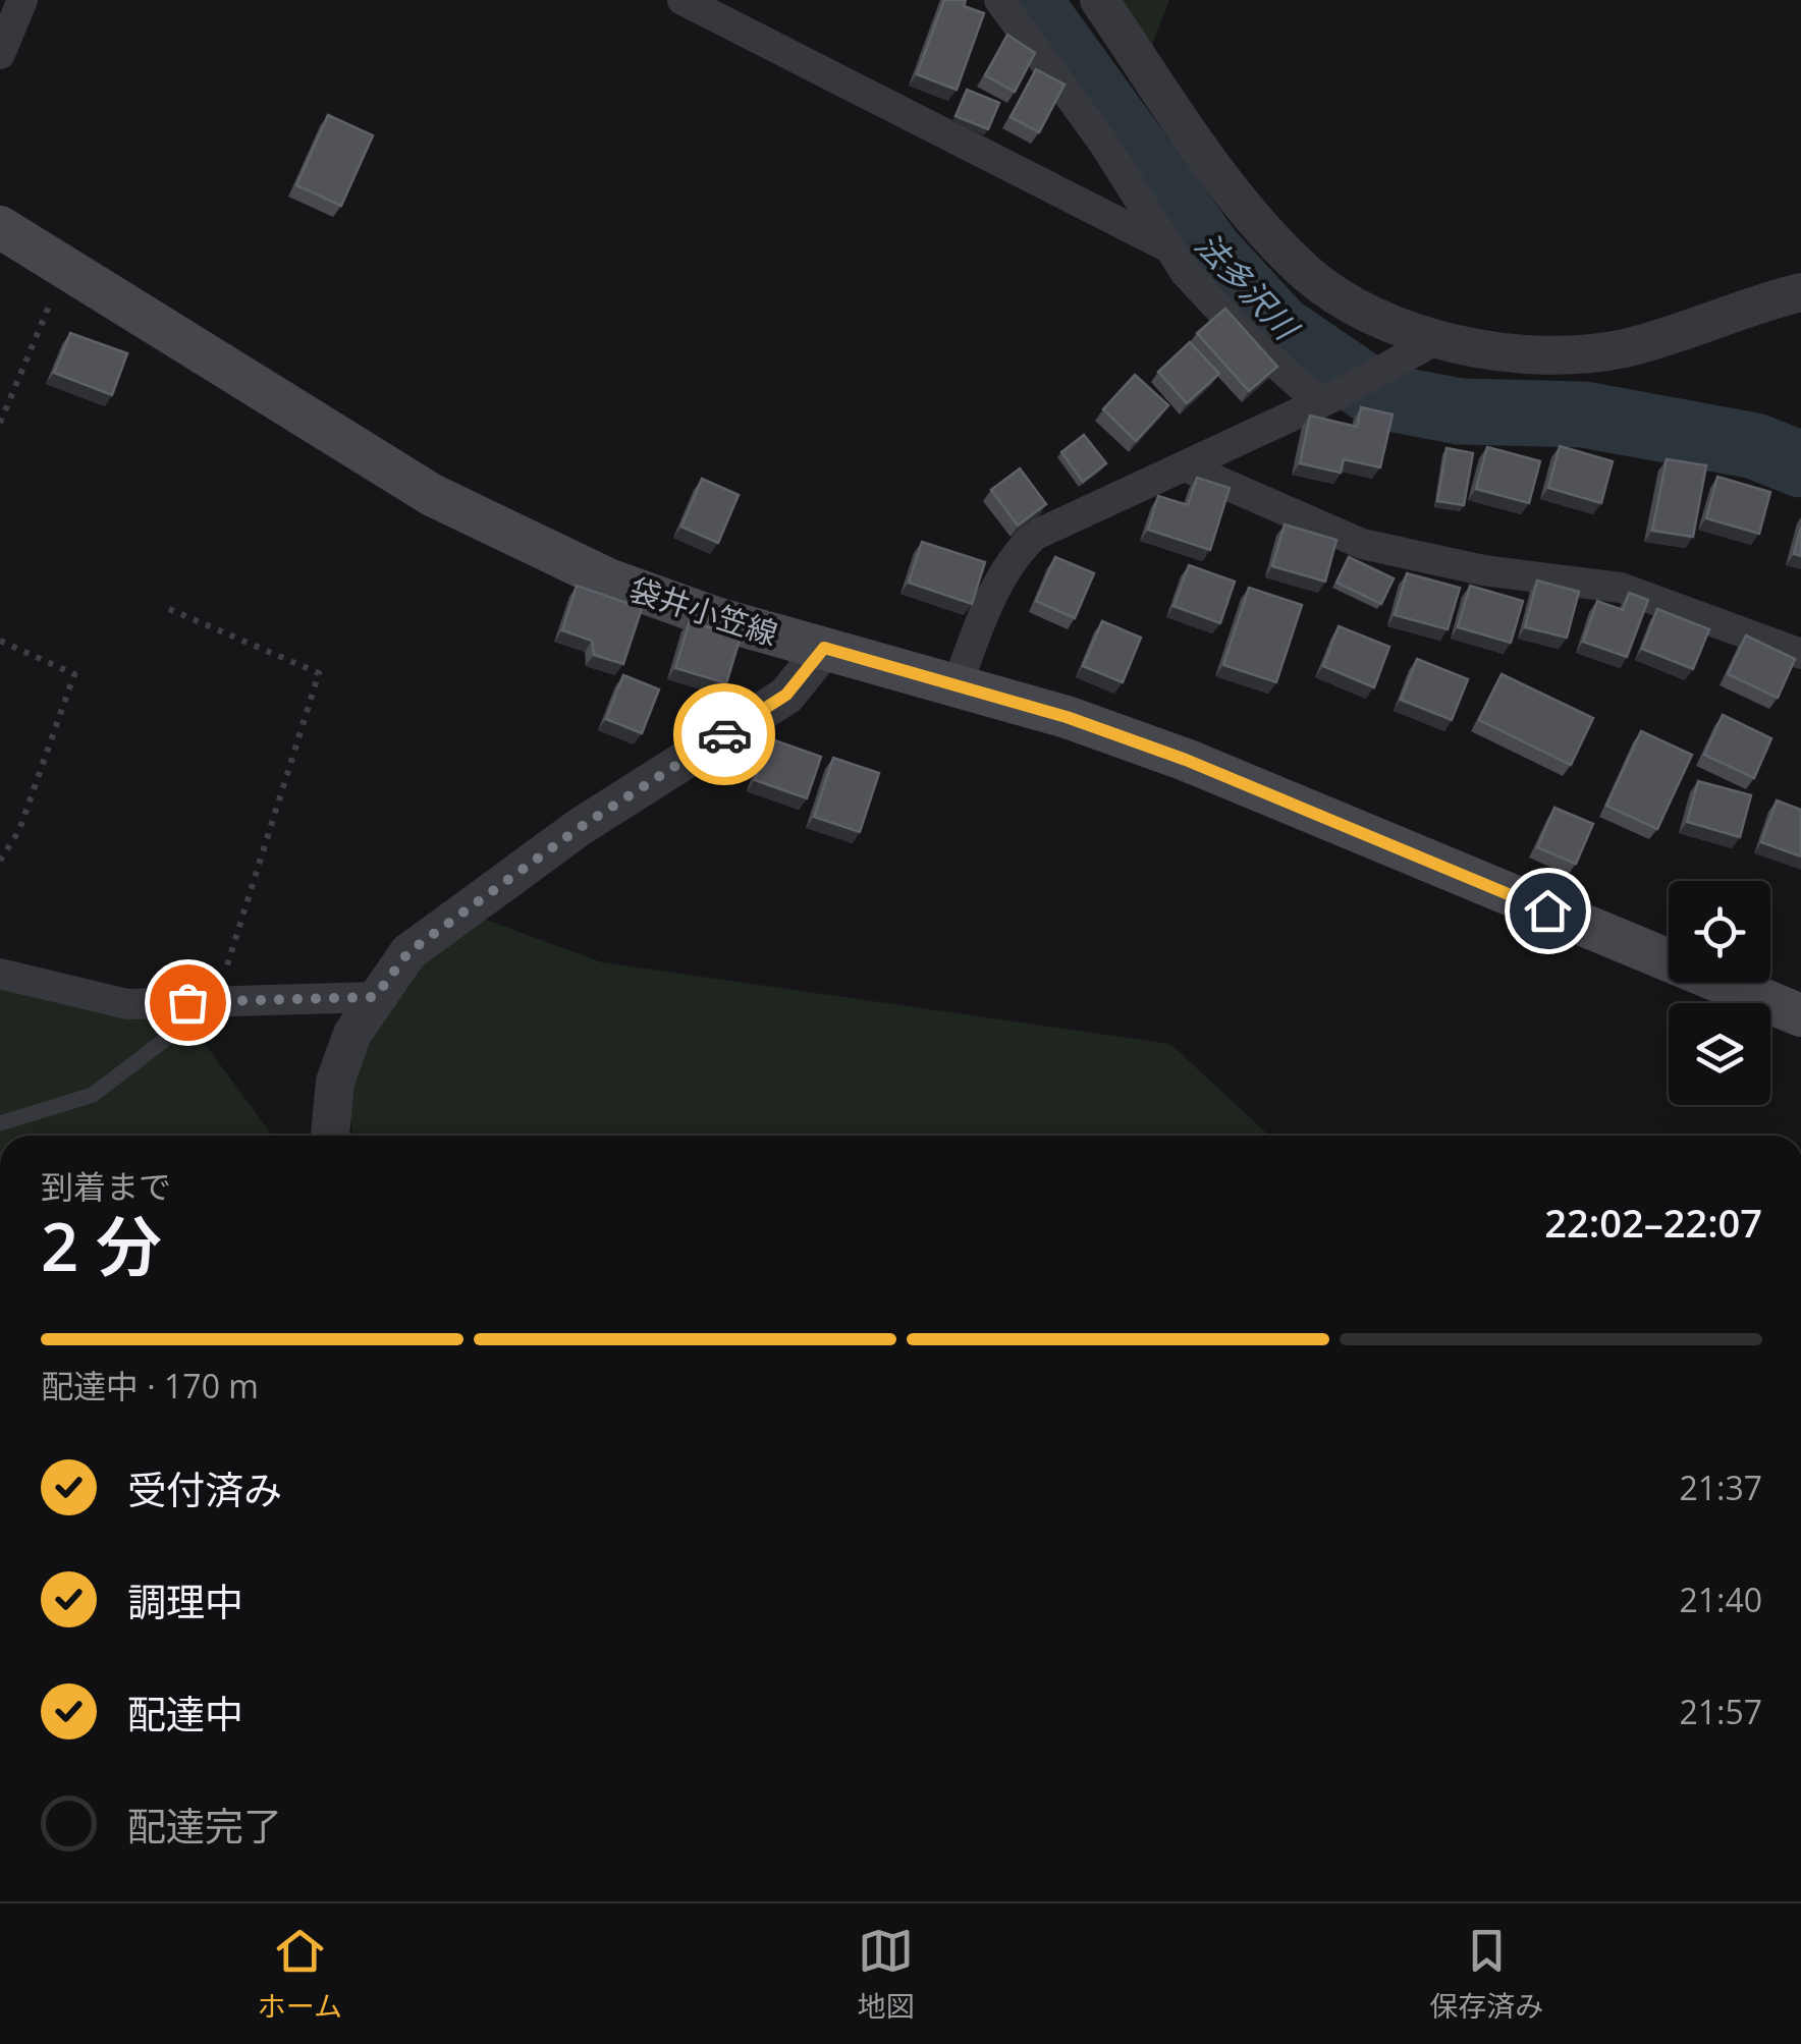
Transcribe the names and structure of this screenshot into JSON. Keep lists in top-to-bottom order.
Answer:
{
  "streets": {
    "main road": ["袋井小笠線"]
  },
  "water": ["法多沢川"],
  "page": {
    "heading": ["2 分", "到着まで", "22:02–22:07"],
    "bar": "配達中 · 170 m",
    "list": [
      ["受付済み", "21:37"],
      ["調理中", "21:40"],
      ["配達中", "21:57"],
      "配達完了"
    ],
    "tabs": ["ホーム", "地図", "保存済み"]
  }
}
